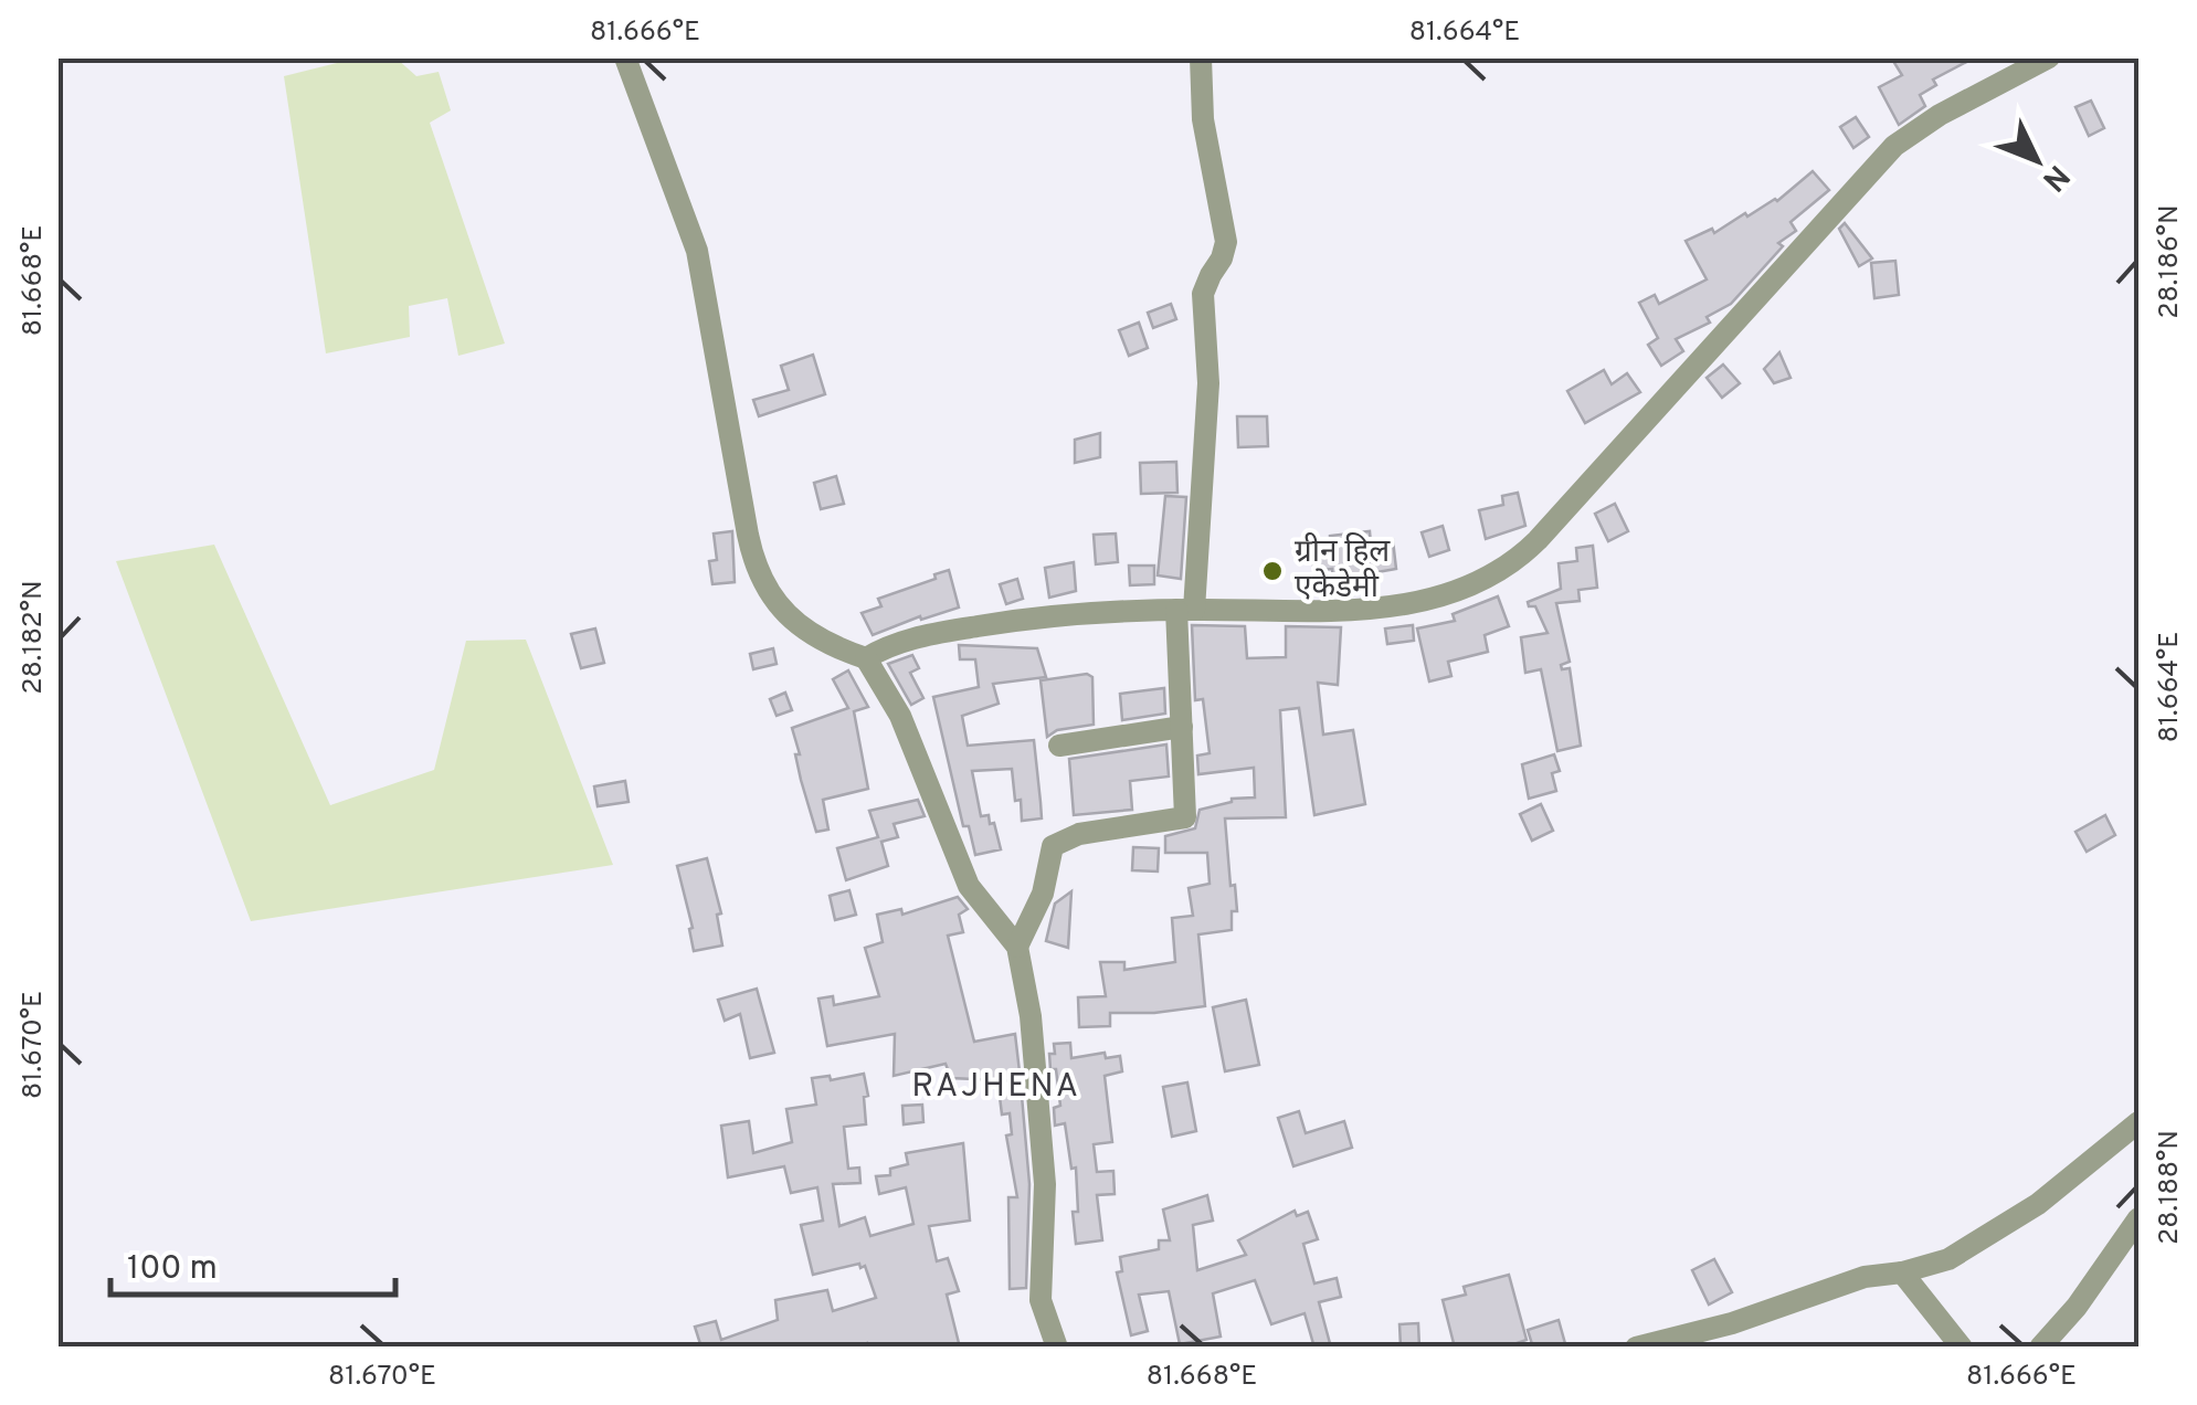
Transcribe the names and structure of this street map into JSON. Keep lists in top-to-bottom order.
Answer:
{
  "districts": ["RAJHENA"],
  "places": ["ग्रीन हिल एकेडेमी"],
  "scale_bar": "100 m",
  "north": "bottom right",
  "coordinates": [
    "81.666°E",
    "81.664°E",
    "28.186°N",
    "81.668°E",
    "28.182°N",
    "81.670°E",
    "28.188°N"
  ]
}
